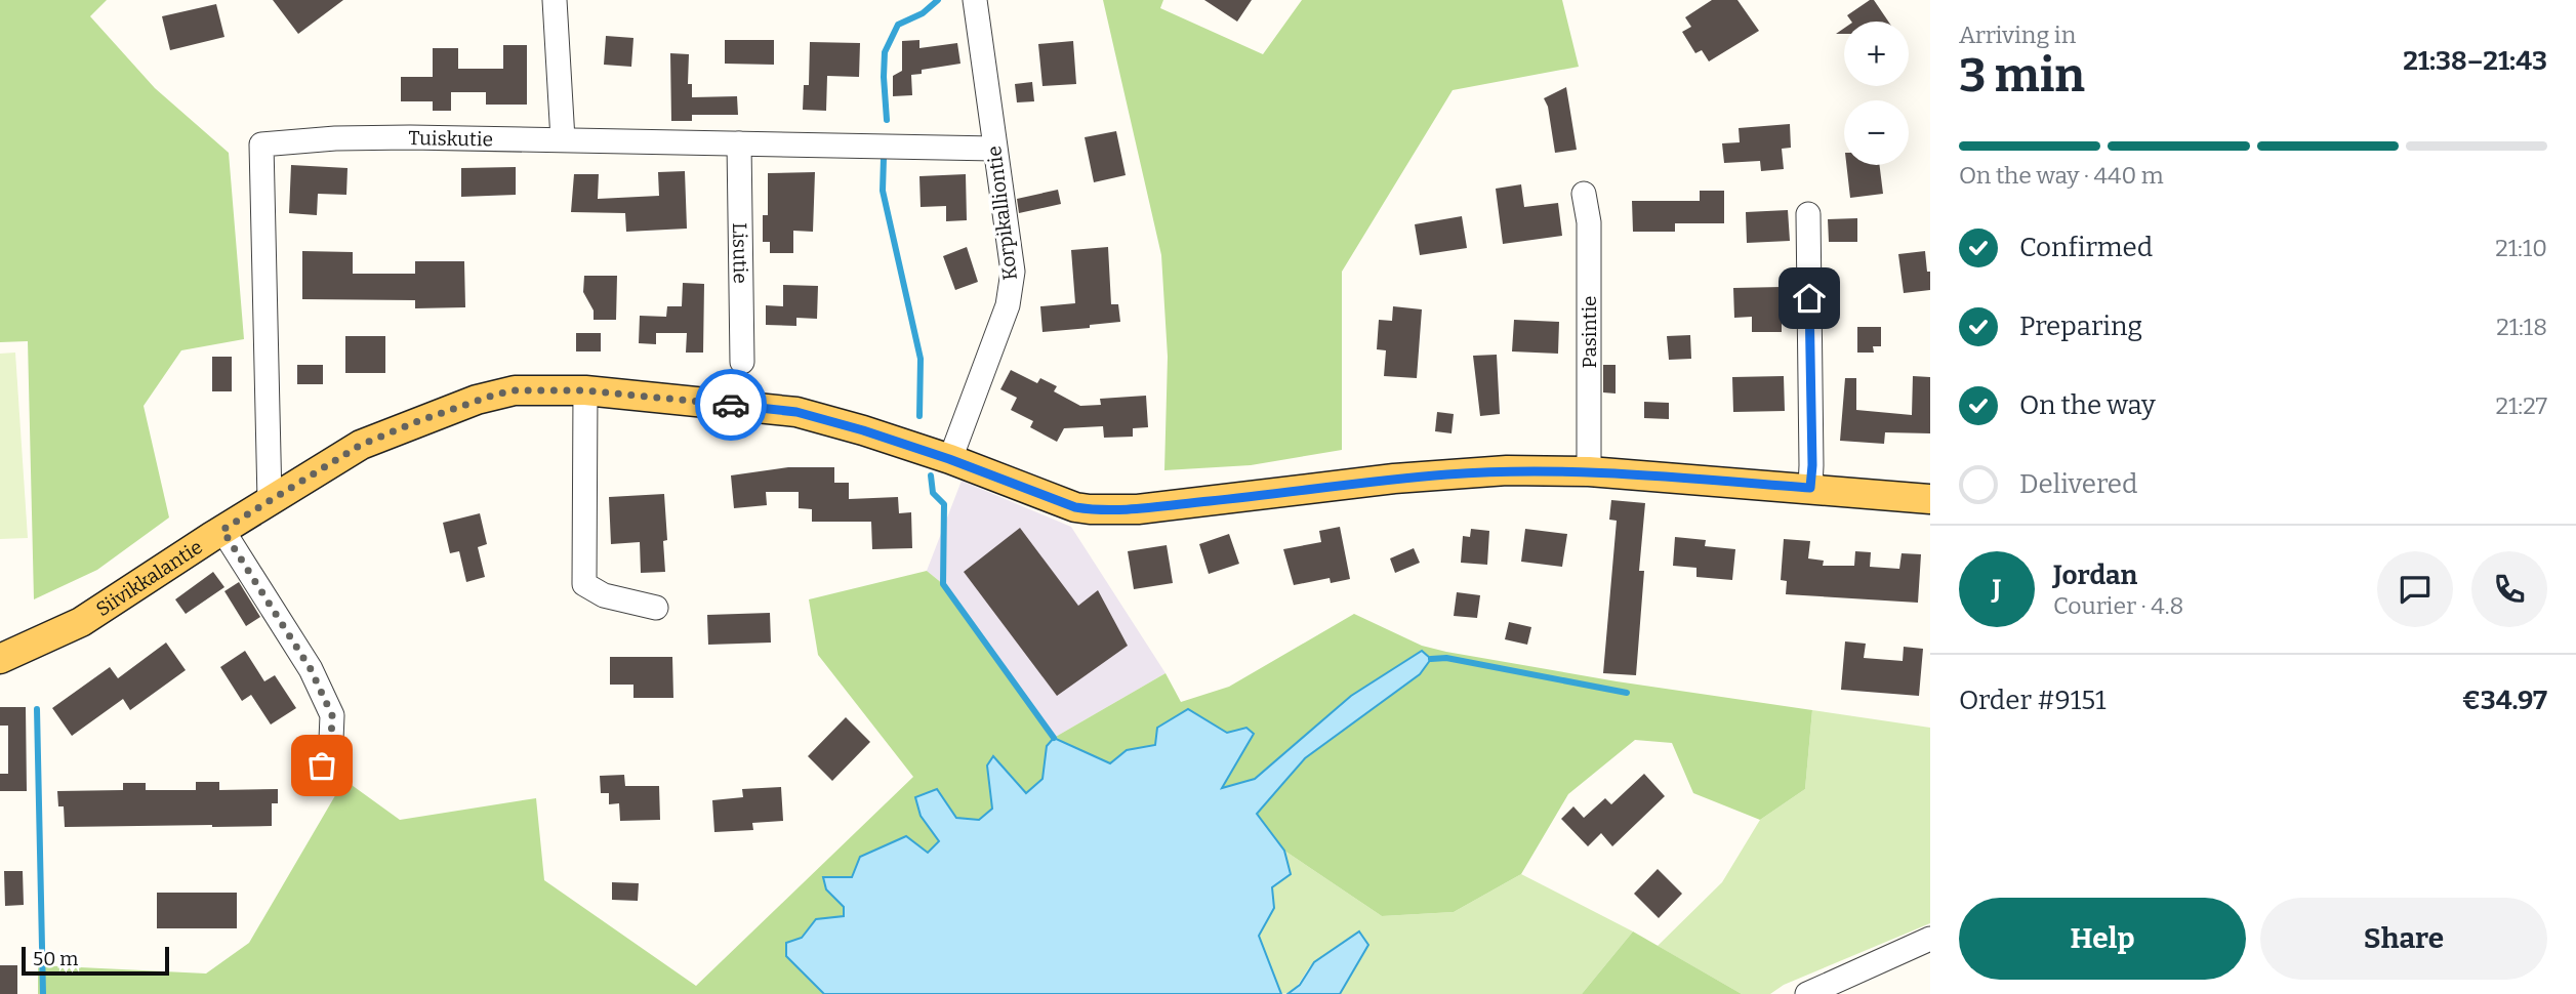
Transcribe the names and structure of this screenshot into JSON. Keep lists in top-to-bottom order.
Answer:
{
  "streets": {
    "main road": ["Siivikkalantie"],
    "street": [
      "Tuiskutie",
      "Korpikalliontie",
      "Lisutie",
      "Pasintie"
    ]
  },
  "crossings": [
    ["Tuiskutie", "Korpikalliontie"],
    ["Tuiskutie", "Lisutie"],
    ["Tuiskutie", "Siivikkalantie"],
    ["Korpikalliontie", "Siivikkalantie"],
    ["Pasintie", "Siivikkalantie"]
  ],
  "scale_bar": "50 m",
  "page": {
    "heading": ["3 min", "Arriving in", "21:38–21:43"],
    "panel": [
      "Jordan",
      "Courier · 4.8",
      "Order #9151",
      "€34.97"
    ],
    "map_buttons": ["+", "−"],
    "bar": "On the way · 440 m",
    "list": [
      ["Confirmed", "21:10"],
      ["Preparing", "21:18"],
      ["On the way", "21:27"],
      "Delivered"
    ],
    "round": "J",
    "buttons": ["Help", "Share"],
    "scale": "50 m"
  }
}
